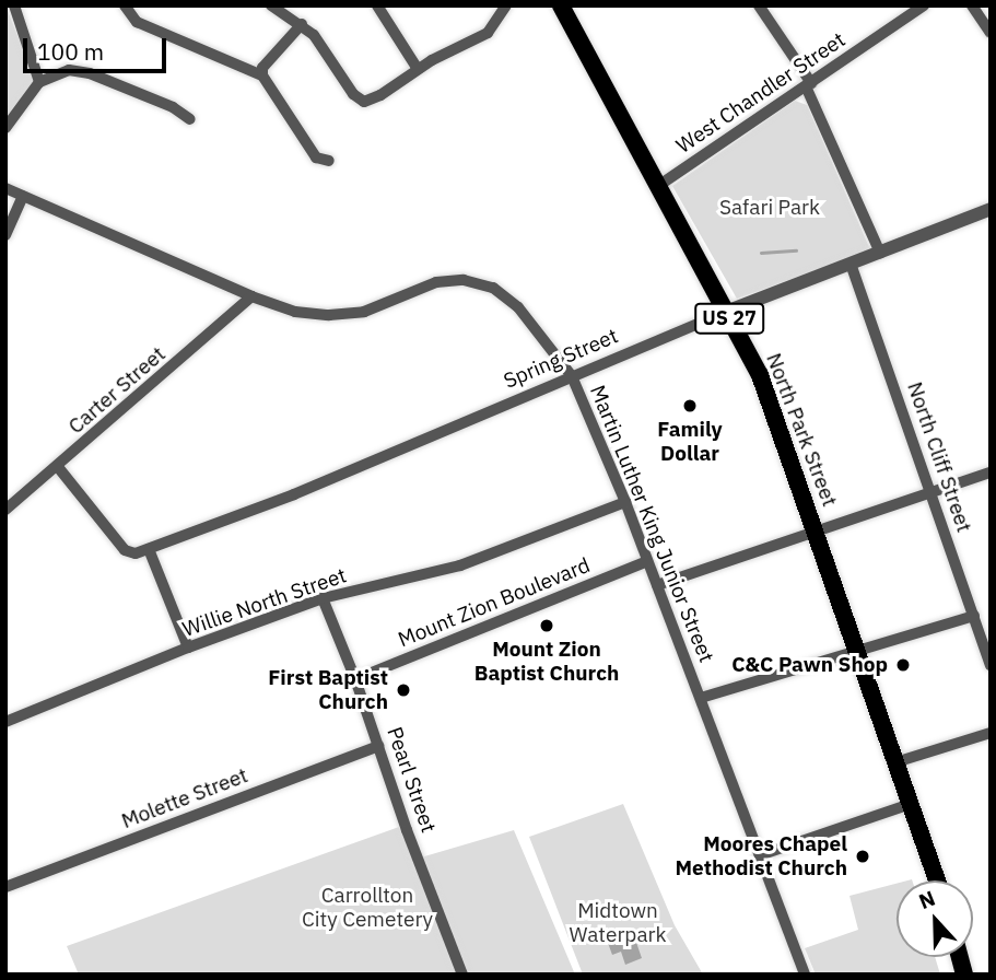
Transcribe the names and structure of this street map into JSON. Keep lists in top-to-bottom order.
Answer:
{
  "streets": {
    "main road": ["US 27", "North Park Street"],
    "street": [
      "West Chandler Street",
      "Spring Street",
      "Carter Street",
      "North Cliff Street",
      "Martin Luther King Junior Street",
      "Willie North Street",
      "Mount Zion Boulevard",
      "Pearl Street",
      "Molette Street"
    ]
  },
  "crossings": [
    ["West Chandler Street", "North Park Street"],
    ["Spring Street", "North Park Street"],
    ["Spring Street", "North Cliff Street"],
    ["Spring Street", "Martin Luther King Junior Street"],
    ["Carter Street", "Martin Luther King Junior Street"],
    ["Martin Luther King Junior Street", "Willie North Street"],
    ["Martin Luther King Junior Street", "Mount Zion Boulevard"],
    ["Willie North Street", "Pearl Street"],
    ["Mount Zion Boulevard", "Pearl Street"],
    ["Pearl Street", "Molette Street"]
  ],
  "parks": ["Safari Park", "Carrollton City Cemetery", "Midtown Waterpark"],
  "places": [
    "Family Dollar",
    "Mount Zion Baptist Church",
    "C&C Pawn Shop",
    "First Baptist Church",
    "Moores Chapel Methodist Church"
  ],
  "scale_bar": "100 m",
  "north": "top"
}
